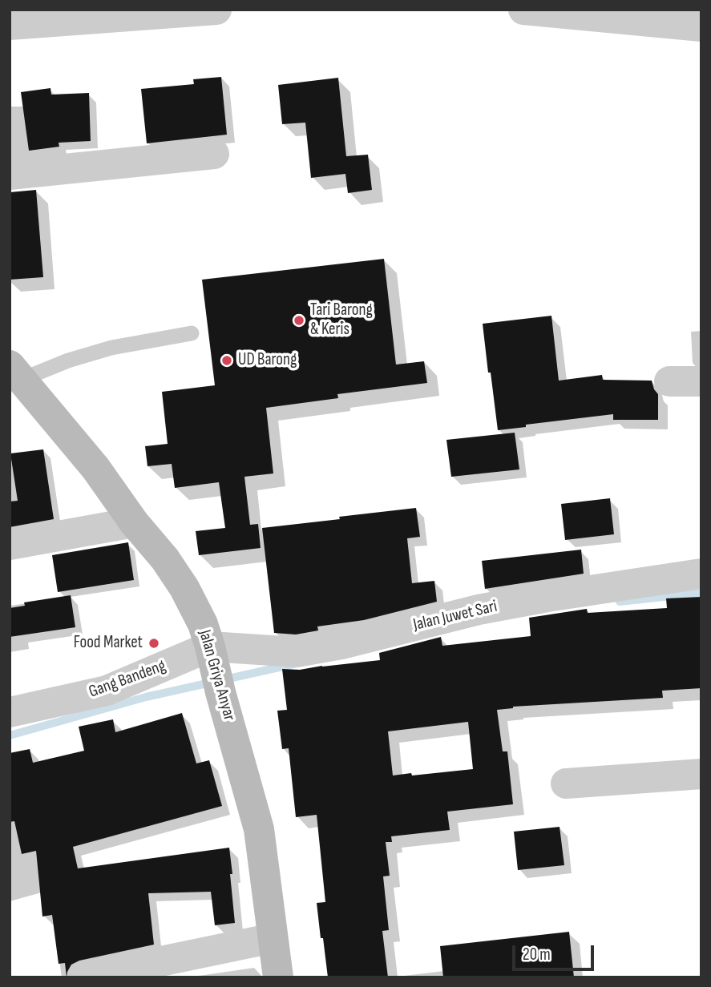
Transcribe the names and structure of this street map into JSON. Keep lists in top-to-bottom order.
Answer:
{
  "streets": {
    "street": ["Jalan Juwet Sari", "Jalan Griya Anyar", "Gang Bandeng"]
  },
  "crossings": [
    ["Jalan Juwet Sari", "Jalan Griya Anyar"],
    ["Jalan Juwet Sari", "Gang Bandeng"],
    ["Jalan Griya Anyar", "Gang Bandeng"]
  ],
  "places": ["Tari Barong & Keris", "UD Barong", "Food Market"],
  "scale_bar": "20 m"
}
